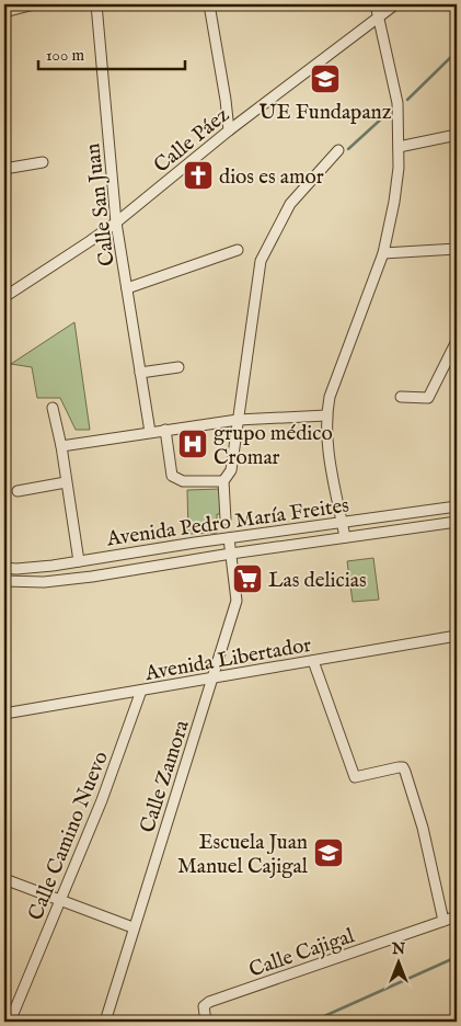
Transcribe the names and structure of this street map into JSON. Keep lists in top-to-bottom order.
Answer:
{
  "streets": {
    "street": [
      "Calle Páez",
      "Calle San Juan",
      "Avenida Pedro María Freites",
      "Avenida Libertador",
      "Calle Zamora",
      "Calle Camino Nuevo",
      "Calle Cajigal"
    ]
  },
  "crossings": [
    ["Calle Páez", "Calle San Juan"],
    ["Avenida Pedro María Freites", "Calle Zamora"],
    ["Avenida Libertador", "Calle Zamora"],
    ["Avenida Libertador", "Calle Camino Nuevo"]
  ],
  "places": {
    "school or university": ["UE Fundapanz", "Escuela Juan Manuel Cajigal"],
    "church": ["dios es amor"],
    "hospital": ["grupo médico Cromar"],
    "supermarket": ["Las delicias"]
  },
  "scale_bar": "100 m",
  "north": "top"
}
